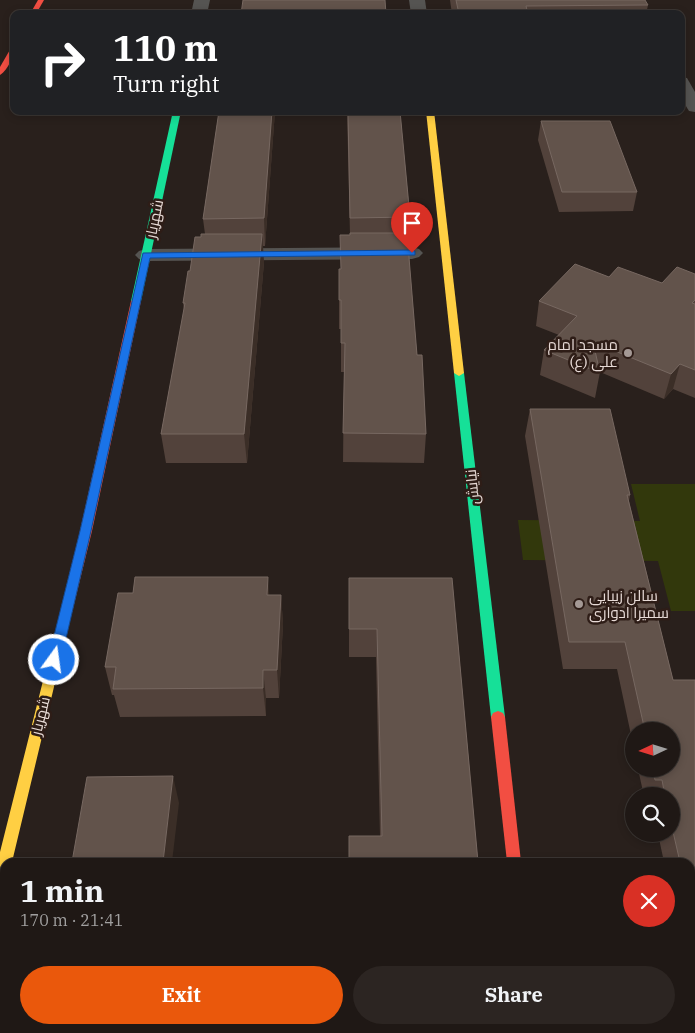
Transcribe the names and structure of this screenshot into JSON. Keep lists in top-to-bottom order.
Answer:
{
  "streets": {
    "street": ["شهریار", "نیایش"]
  },
  "places": ["مسجد امام علی (ع)", "سالن زیبایی سمیرا ادواری"],
  "north": "left",
  "page": {
    "turn": ["110 m", "Turn right"],
    "heading": ["1 min", "170 m · 21:41"],
    "buttons": ["Exit", "Share"]
  }
}
